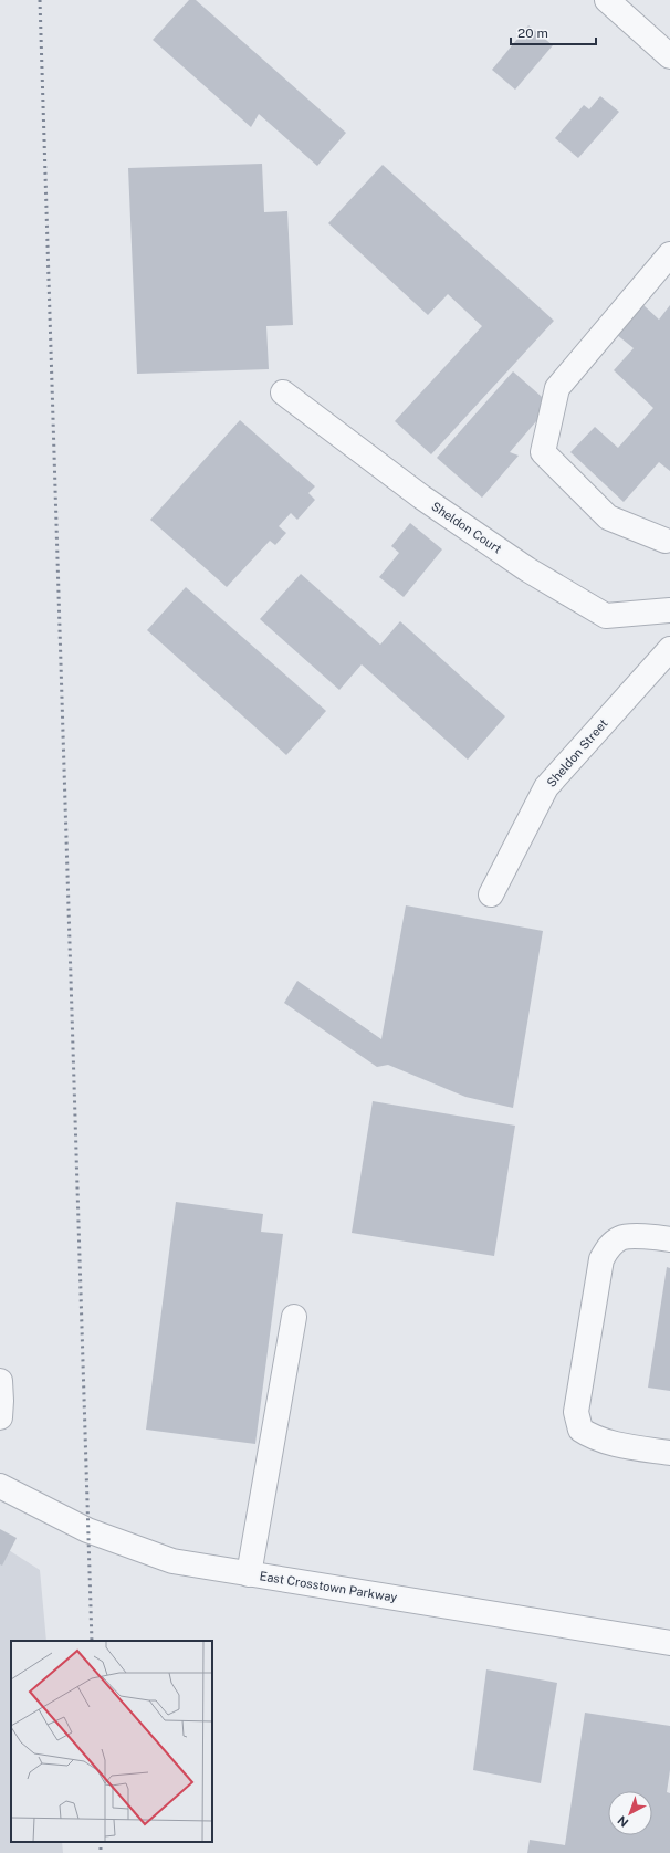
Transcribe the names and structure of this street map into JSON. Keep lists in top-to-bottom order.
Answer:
{
  "streets": {
    "street": ["Sheldon Court", "Sheldon Street", "East Crosstown Parkway"]
  },
  "scale_bar": "20 m",
  "north": "bottom left"
}
